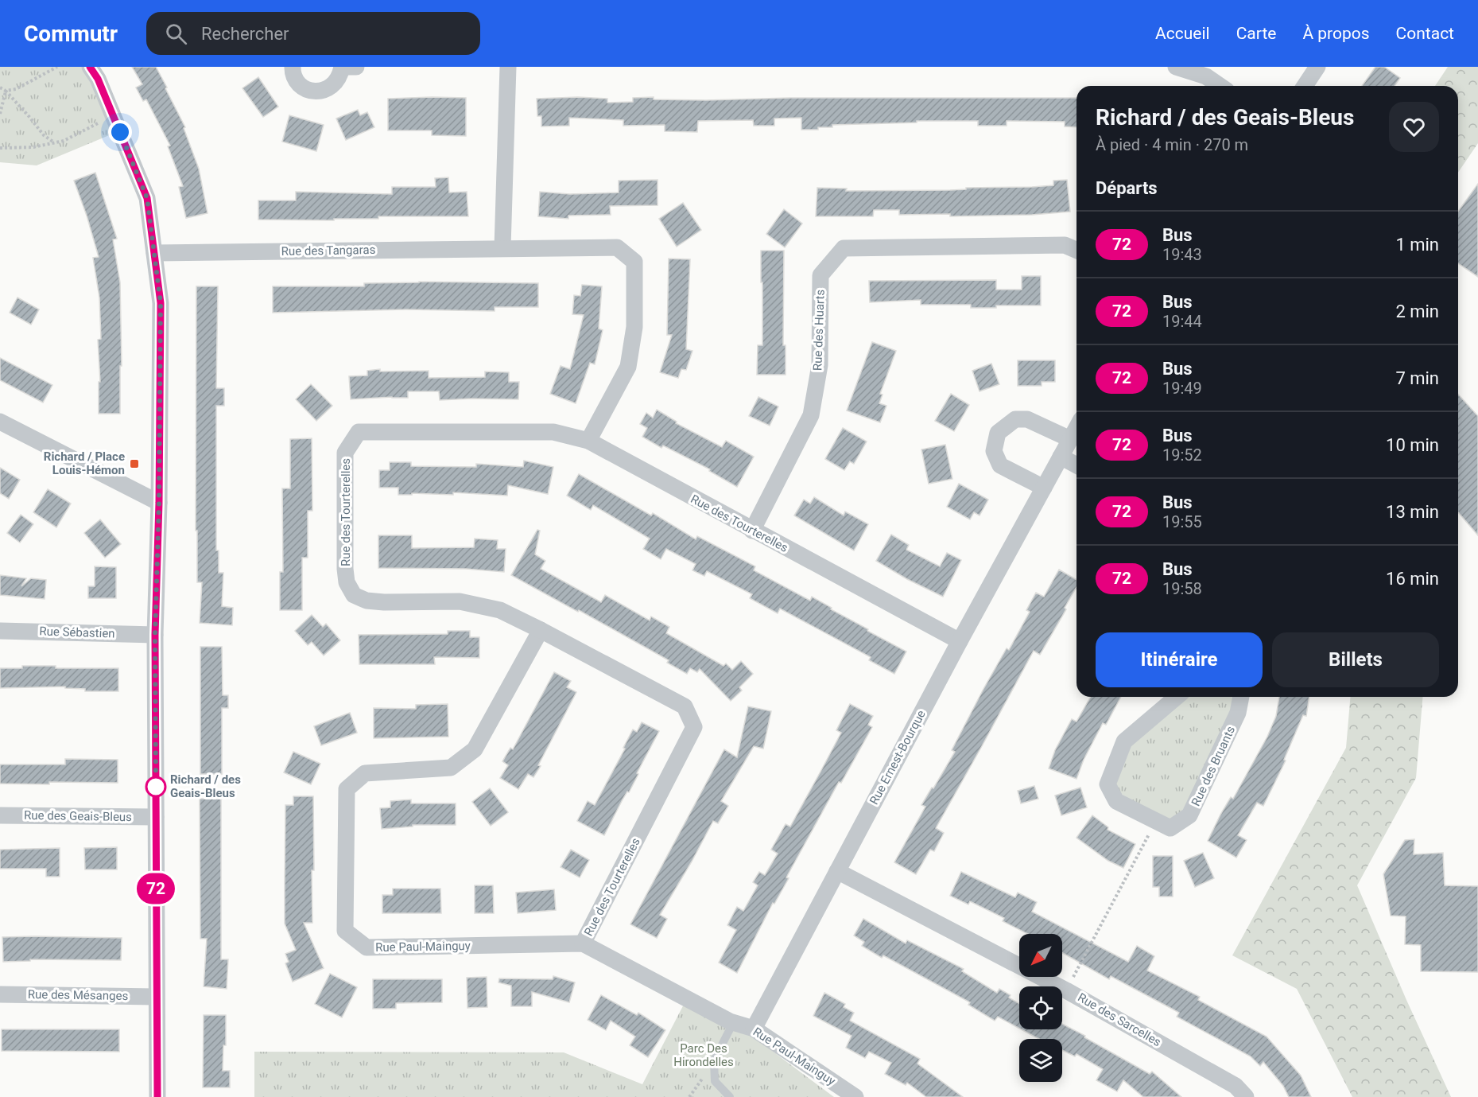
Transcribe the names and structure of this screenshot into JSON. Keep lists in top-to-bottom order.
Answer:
{
  "streets": {
    "street": [
      "Rue des Tangaras",
      "Rue des Huarts",
      "Rue des Tourterelles",
      "Rue Sébastien",
      "Rue Ernest-Bourque",
      "Rue des Bruants",
      "Rue des Geais-Bleus",
      "Rue Paul-Mainguy",
      "Rue des Mésanges",
      "Rue des Sarcelles"
    ]
  },
  "crossings": [
    ["Rue des Tangaras", "Rue des Tourterelles"],
    ["Rue des Huarts", "Rue des Tourterelles"],
    ["Rue des Tourterelles", "Rue Ernest-Bourque"],
    ["Rue des Tourterelles", "Rue Paul-Mainguy"],
    ["Rue Ernest-Bourque", "Rue Paul-Mainguy"],
    ["Rue Ernest-Bourque", "Rue des Sarcelles"]
  ],
  "parks": ["Parc Des Hirondelles"],
  "places": {
    "transit": ["Richard / Place Louis-Hémon"],
    "other": ["Richard / des Geais-Bleus"]
  },
  "lines": ["bus line 72"],
  "north": "bottom left",
  "page": {
    "header": "Commutr",
    "search": "Rechercher",
    "nav": [
      "Accueil",
      "Carte",
      "À propos",
      "Contact"
    ],
    "on_map": "72",
    "heading": [
      ["Richard / des Geais-Bleus", "À pied · 4 min · 270 m"],
      "Départs"
    ],
    "list": [
      {
        "mark": "72",
        "name": "Bus",
        "note": "19:43",
        "value": "1 min"
      },
      {
        "mark": "72",
        "name": "Bus",
        "note": "19:44",
        "value": "2 min"
      },
      {
        "mark": "72",
        "name": "Bus",
        "note": "19:49",
        "value": "7 min"
      },
      {
        "mark": "72",
        "name": "Bus",
        "note": "19:52",
        "value": "10 min"
      },
      {
        "mark": "72",
        "name": "Bus",
        "note": "19:55",
        "value": "13 min"
      },
      {
        "mark": "72",
        "name": "Bus",
        "note": "19:58",
        "value": "16 min"
      }
    ],
    "buttons": ["Itinéraire", "Billets"]
  }
}
